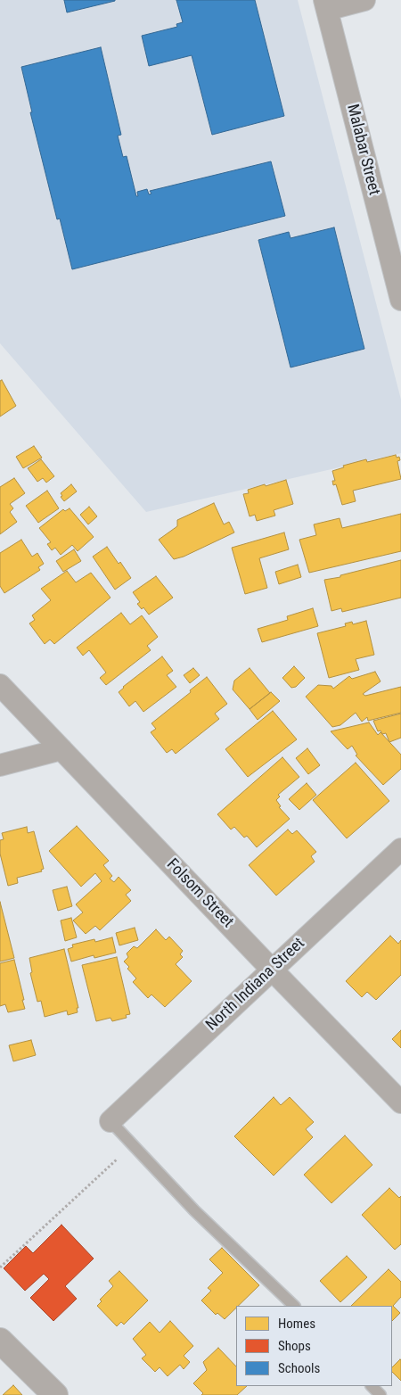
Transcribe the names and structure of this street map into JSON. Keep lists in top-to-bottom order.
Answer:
{
  "streets": {
    "street": ["Malabar Street", "Folsom Street", "North Indiana Street"]
  },
  "crossings": [
    ["Folsom Street", "North Indiana Street"]
  ],
  "legend": ["Homes", "Shops", "Schools"]
}
